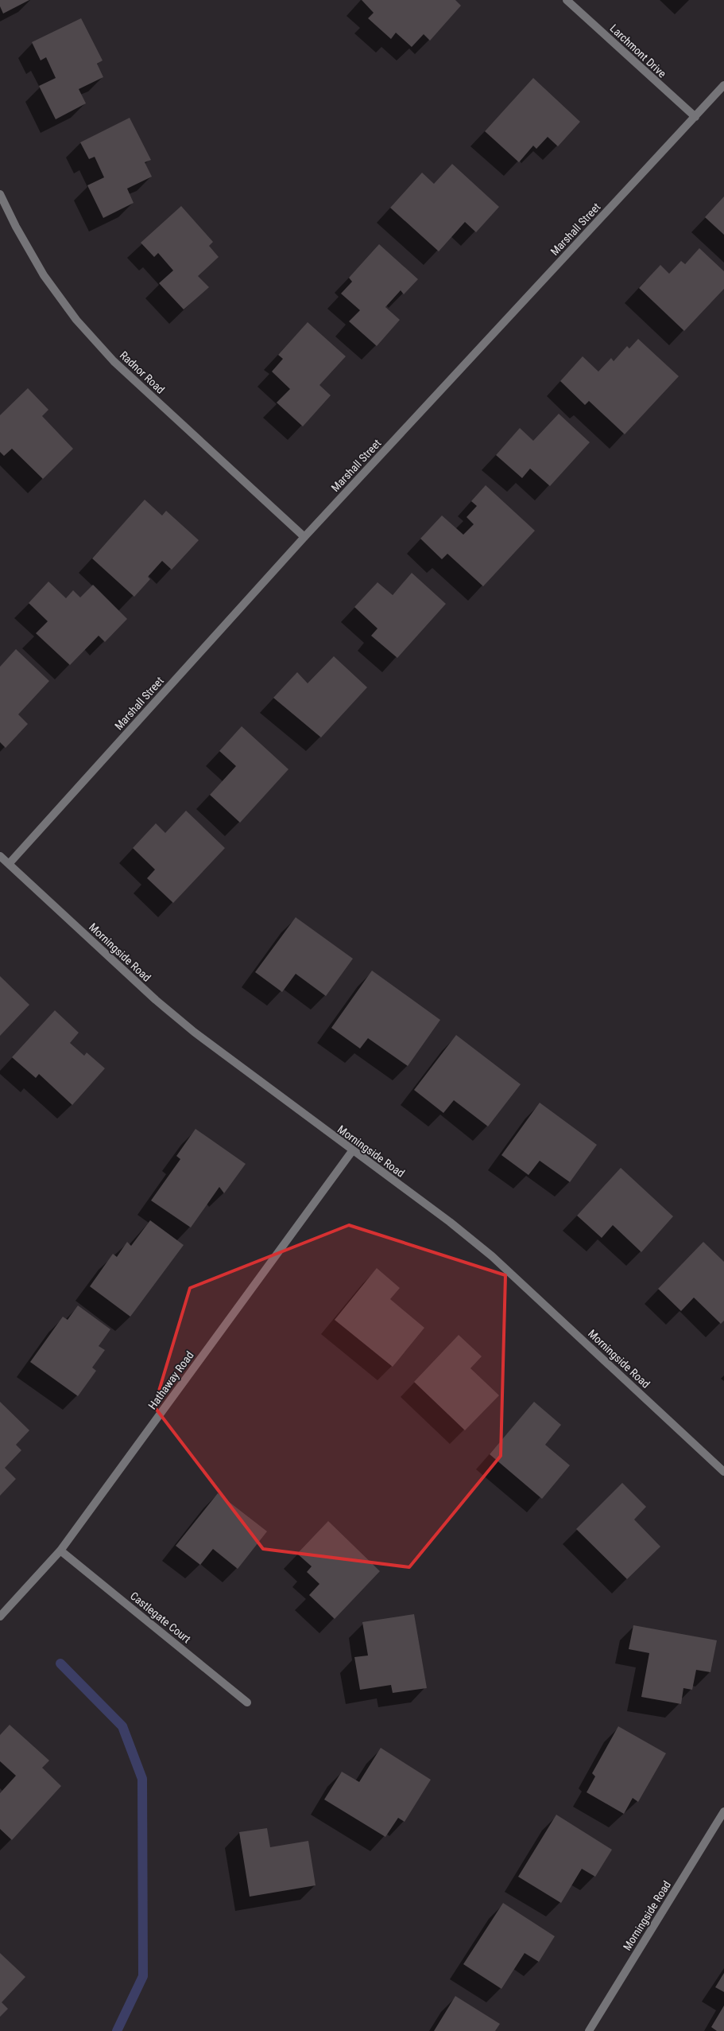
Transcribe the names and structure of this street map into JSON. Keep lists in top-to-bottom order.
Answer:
{
  "streets": {
    "street": [
      "Larchmont Drive",
      "Marshall Street",
      "Radnor Road",
      "Morningside Road",
      "Hathaway Road",
      "Castlegate Court"
    ]
  },
  "crossings": [
    ["Larchmont Drive", "Marshall Street"],
    ["Marshall Street", "Radnor Road"],
    ["Marshall Street", "Morningside Road"],
    ["Morningside Road", "Hathaway Road"],
    ["Hathaway Road", "Castlegate Court"]
  ]
}
